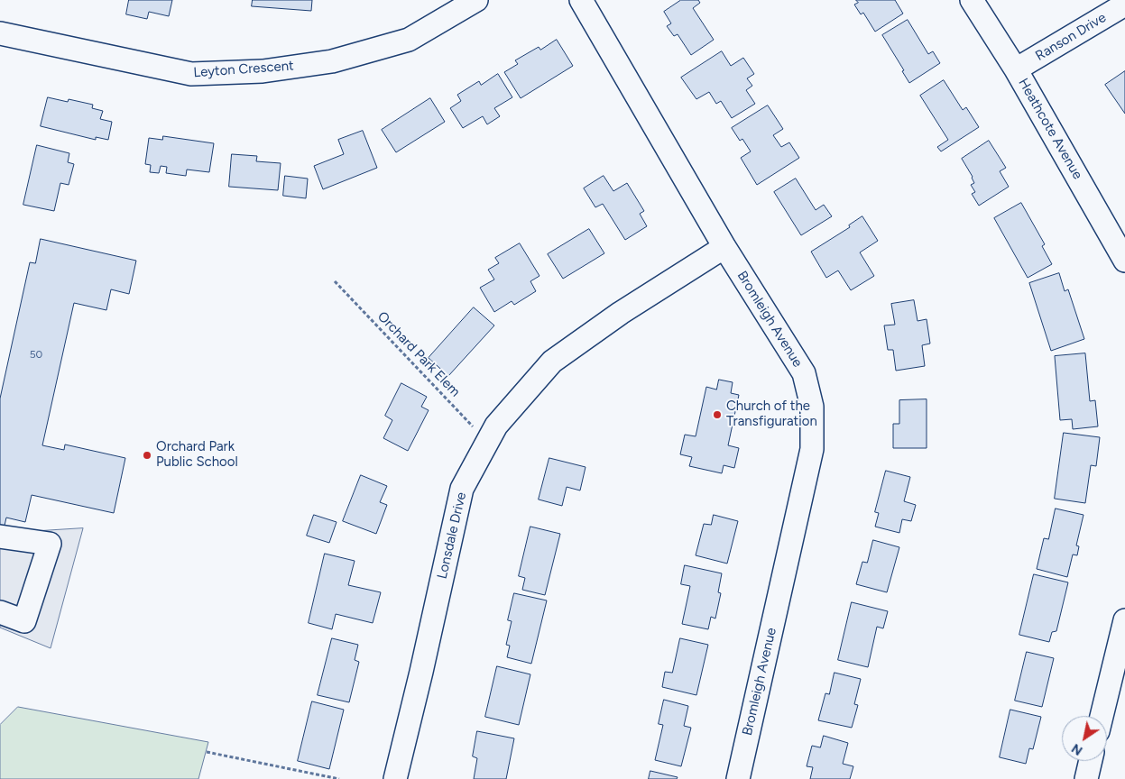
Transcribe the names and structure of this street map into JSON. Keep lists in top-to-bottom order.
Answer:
{
  "streets": {
    "street": [
      "Ranson Drive",
      "Leyton Crescent",
      "Heathcote Avenue",
      "Bromleigh Avenue",
      "Lonsdale Drive"
    ],
    "path": ["Orchard Park Elem"]
  },
  "crossings": [
    ["Ranson Drive", "Heathcote Avenue"],
    ["Bromleigh Avenue", "Lonsdale Drive"],
    ["Orchard Park Elem", "Lonsdale Drive"]
  ],
  "places": ["Church of the Transfiguration", "Orchard Park Public School"],
  "house_numbers": ["50"],
  "north": "bottom left"
}
